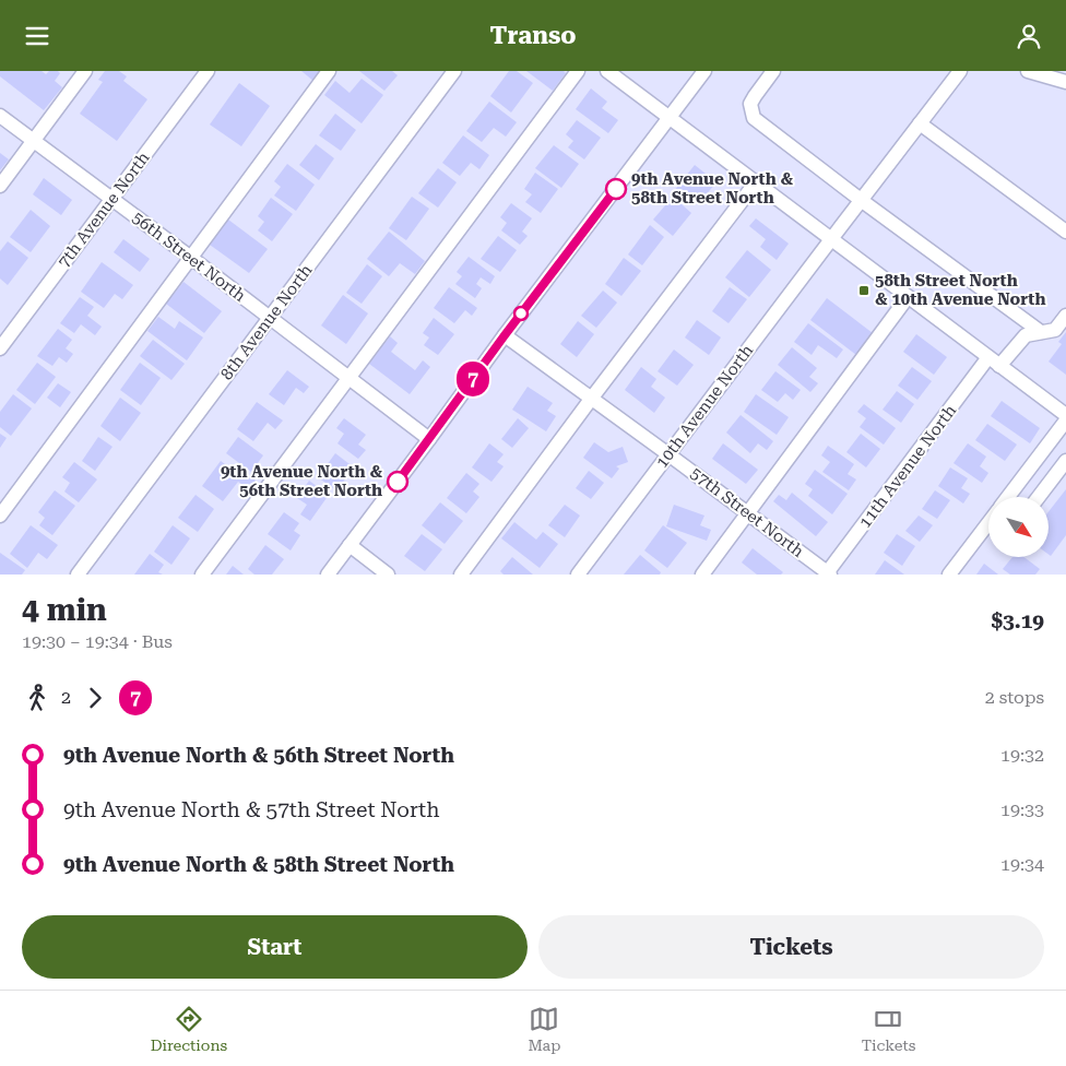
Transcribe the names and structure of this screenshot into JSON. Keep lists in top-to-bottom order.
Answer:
{
  "streets": {
    "street": [
      "7th Avenue North",
      "56th Street North",
      "8th Avenue North",
      "10th Avenue North",
      "11th Avenue North",
      "57th Street North"
    ]
  },
  "crossings": [
    ["7th Avenue North", "56th Street North"],
    ["56th Street North", "8th Avenue North"],
    ["10th Avenue North", "57th Street North"],
    ["11th Avenue North", "57th Street North"]
  ],
  "places": {
    "other": ["9th Avenue North & 58th Street North", "9th Avenue North & 56th Street North"],
    "transit": ["58th Street North & 10th Avenue North"]
  },
  "lines": ["bus line 7"],
  "north": "bottom right",
  "page": {
    "header": "Transo",
    "on_map": "7",
    "heading": ["4 min", "19:30 – 19:34 · Bus", "$3.19"],
    "legs": ["2", "7", "2 stops"],
    "list": [
      {
        "name": "9th Avenue North & 56th Street North",
        "value": "19:32"
      },
      {
        "name": "9th Avenue North & 57th Street North",
        "value": "19:33"
      },
      {
        "name": "9th Avenue North & 58th Street North",
        "value": "19:34"
      }
    ],
    "buttons": ["Start", "Tickets"],
    "tabs": ["Directions", "Map", "Tickets"]
  }
}
